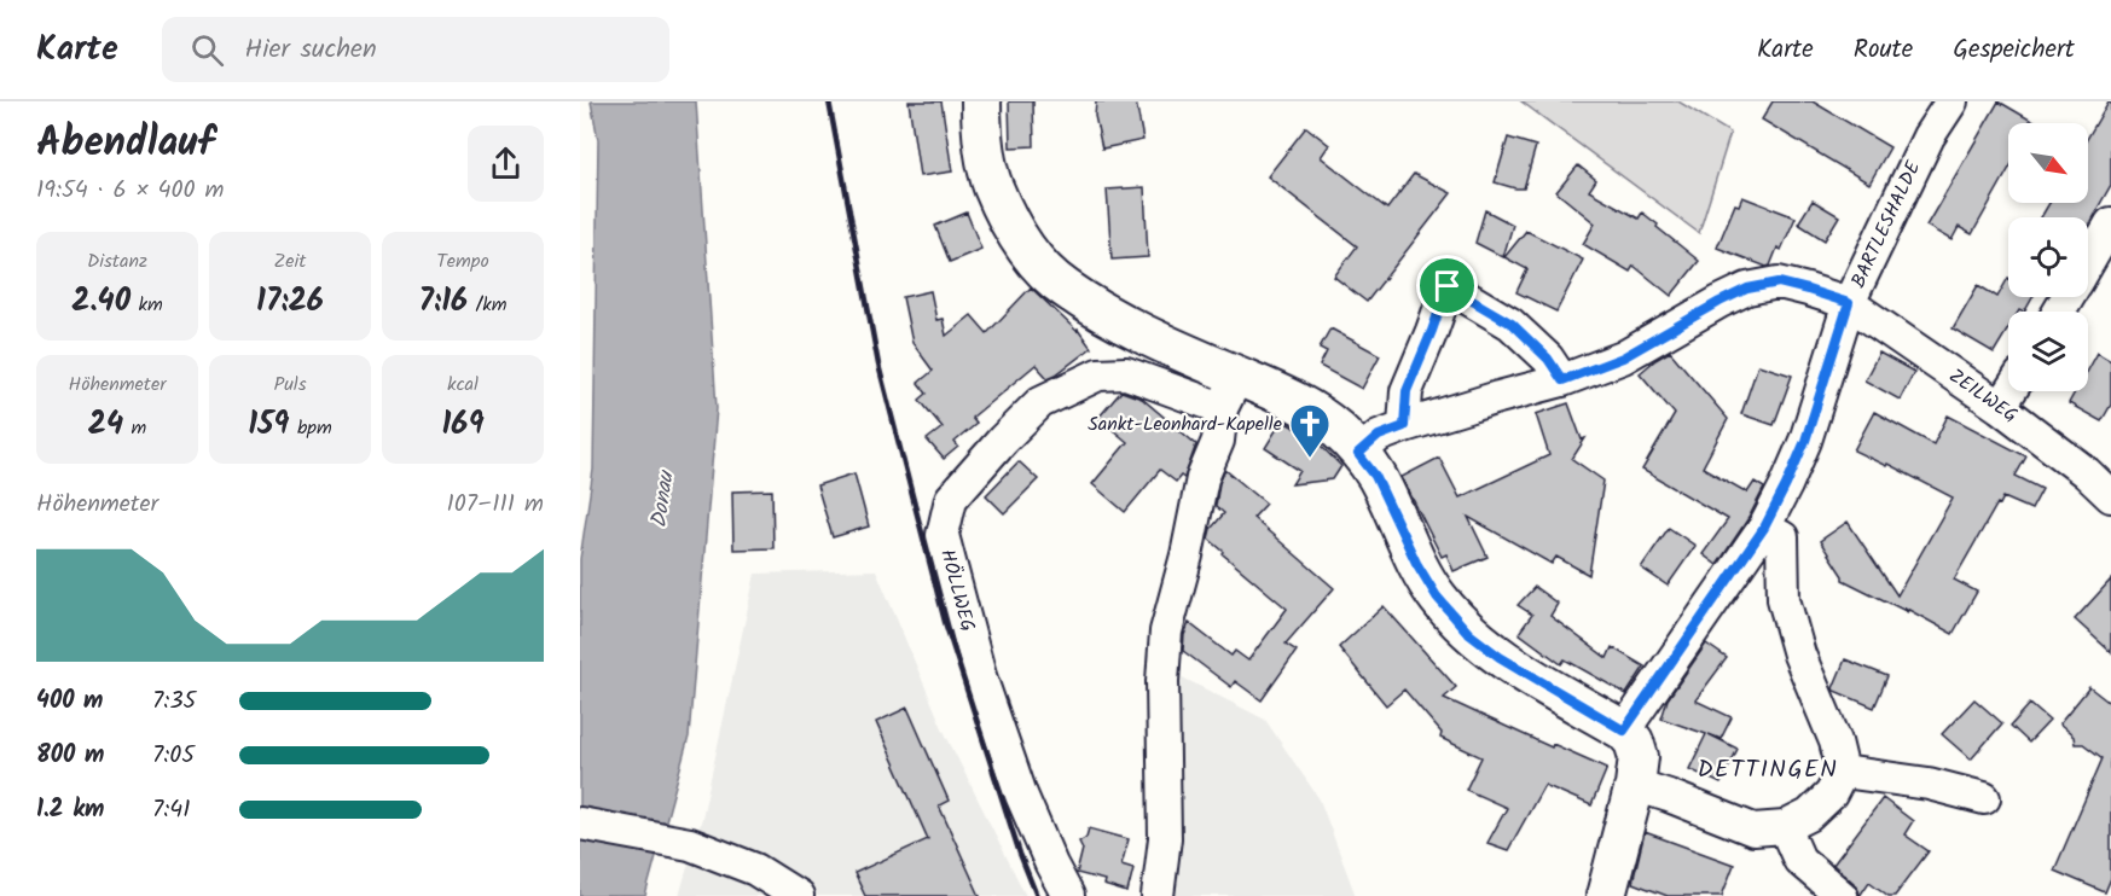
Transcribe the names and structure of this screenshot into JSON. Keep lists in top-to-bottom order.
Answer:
{
  "streets": {
    "street": ["BARTLESHALDE", "ZEILWEG", "HÖLLWEG"]
  },
  "crossings": [
    ["BARTLESHALDE", "ZEILWEG"]
  ],
  "districts": ["DETTINGEN"],
  "water": ["Donau"],
  "places": {
    "church": ["Sankt-Leonhard-Kapelle"]
  },
  "north": "bottom right",
  "page": {
    "header": "Karte",
    "search": "Hier suchen",
    "nav": ["Karte", "Route", "Gespeichert"],
    "heading": ["Abendlauf", "19:54 · 6 × 400 m"],
    "stats": [
      ["Distanz", "2.40 km"],
      ["Zeit", "17:26"],
      ["Tempo", "7:16 /km"],
      ["Höhenmeter", "24 m"],
      ["Puls", "159 bpm"],
      ["kcal", "169"]
    ],
    "chart": ["Höhenmeter", "107–111 m"],
    "list": [
      {
        "name": "400 m",
        "note": "7:35"
      },
      {
        "name": "800 m",
        "note": "7:05"
      },
      {
        "name": "1.2 km",
        "note": "7:41"
      }
    ]
  }
}
